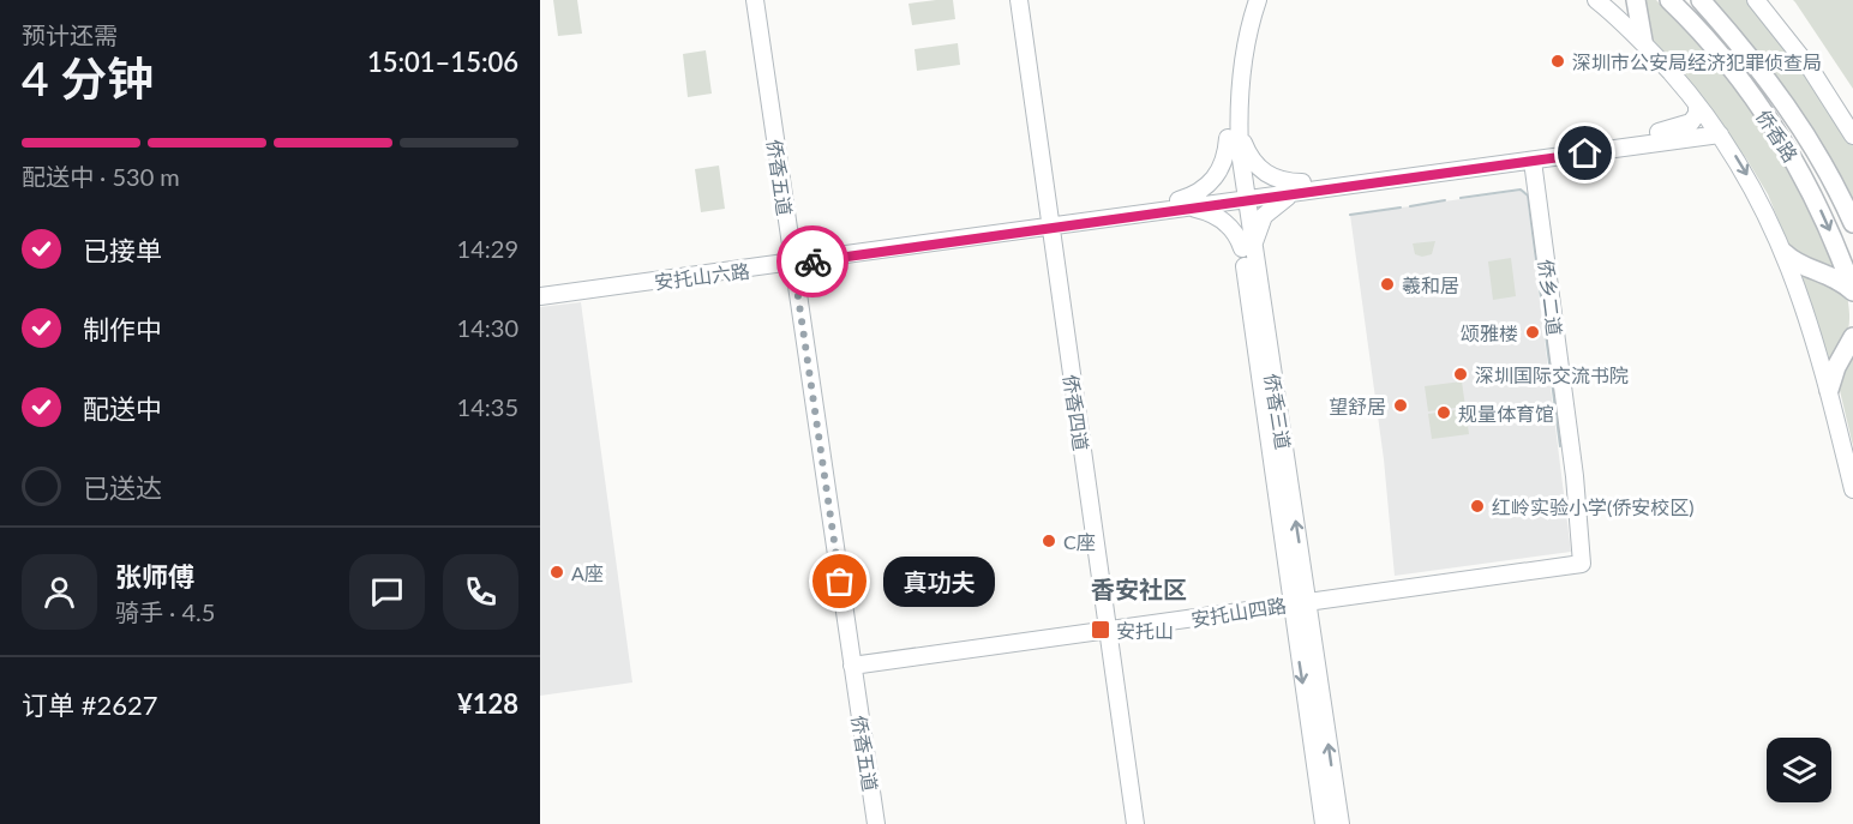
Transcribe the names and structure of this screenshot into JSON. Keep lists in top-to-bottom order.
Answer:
{
  "streets": {
    "main road": ["侨香路"],
    "street": [
      "侨香五道",
      "安托山六路",
      "侨乡二道",
      "侨香三道",
      "侨香四道",
      "安托山四路"
    ]
  },
  "crossings": [
    ["侨香五道", "安托山六路"],
    ["侨香五道", "安托山四路"],
    ["安托山六路", "侨乡二道"],
    ["安托山六路", "侨香三道"],
    ["安托山六路", "侨香四道"],
    ["侨乡二道", "安托山四路"],
    ["侨香三道", "安托山四路"],
    ["侨香四道", "安托山四路"]
  ],
  "districts": ["香安社区"],
  "places": {
    "other": [
      "深圳市公安局经济犯罪侦查局",
      "羲和居",
      "颂雅楼",
      "深圳国际交流书院",
      "望舒居",
      "规量体育馆",
      "红岭实验小学(侨安校区)",
      "C座",
      "A座",
      "真功夫"
    ],
    "transit": ["安托山"]
  },
  "page": {
    "heading": ["4 分钟", "预计还需", "15:01–15:06"],
    "panel": [
      "张师傅",
      "骑手 · 4.5",
      "订单 #2627",
      "¥128"
    ],
    "bar": "配送中 · 530 m",
    "list": [
      ["已接单", "14:29"],
      ["制作中", "14:30"],
      ["配送中", "14:35"],
      "已送达"
    ],
    "bubble": "真功夫"
  }
}
